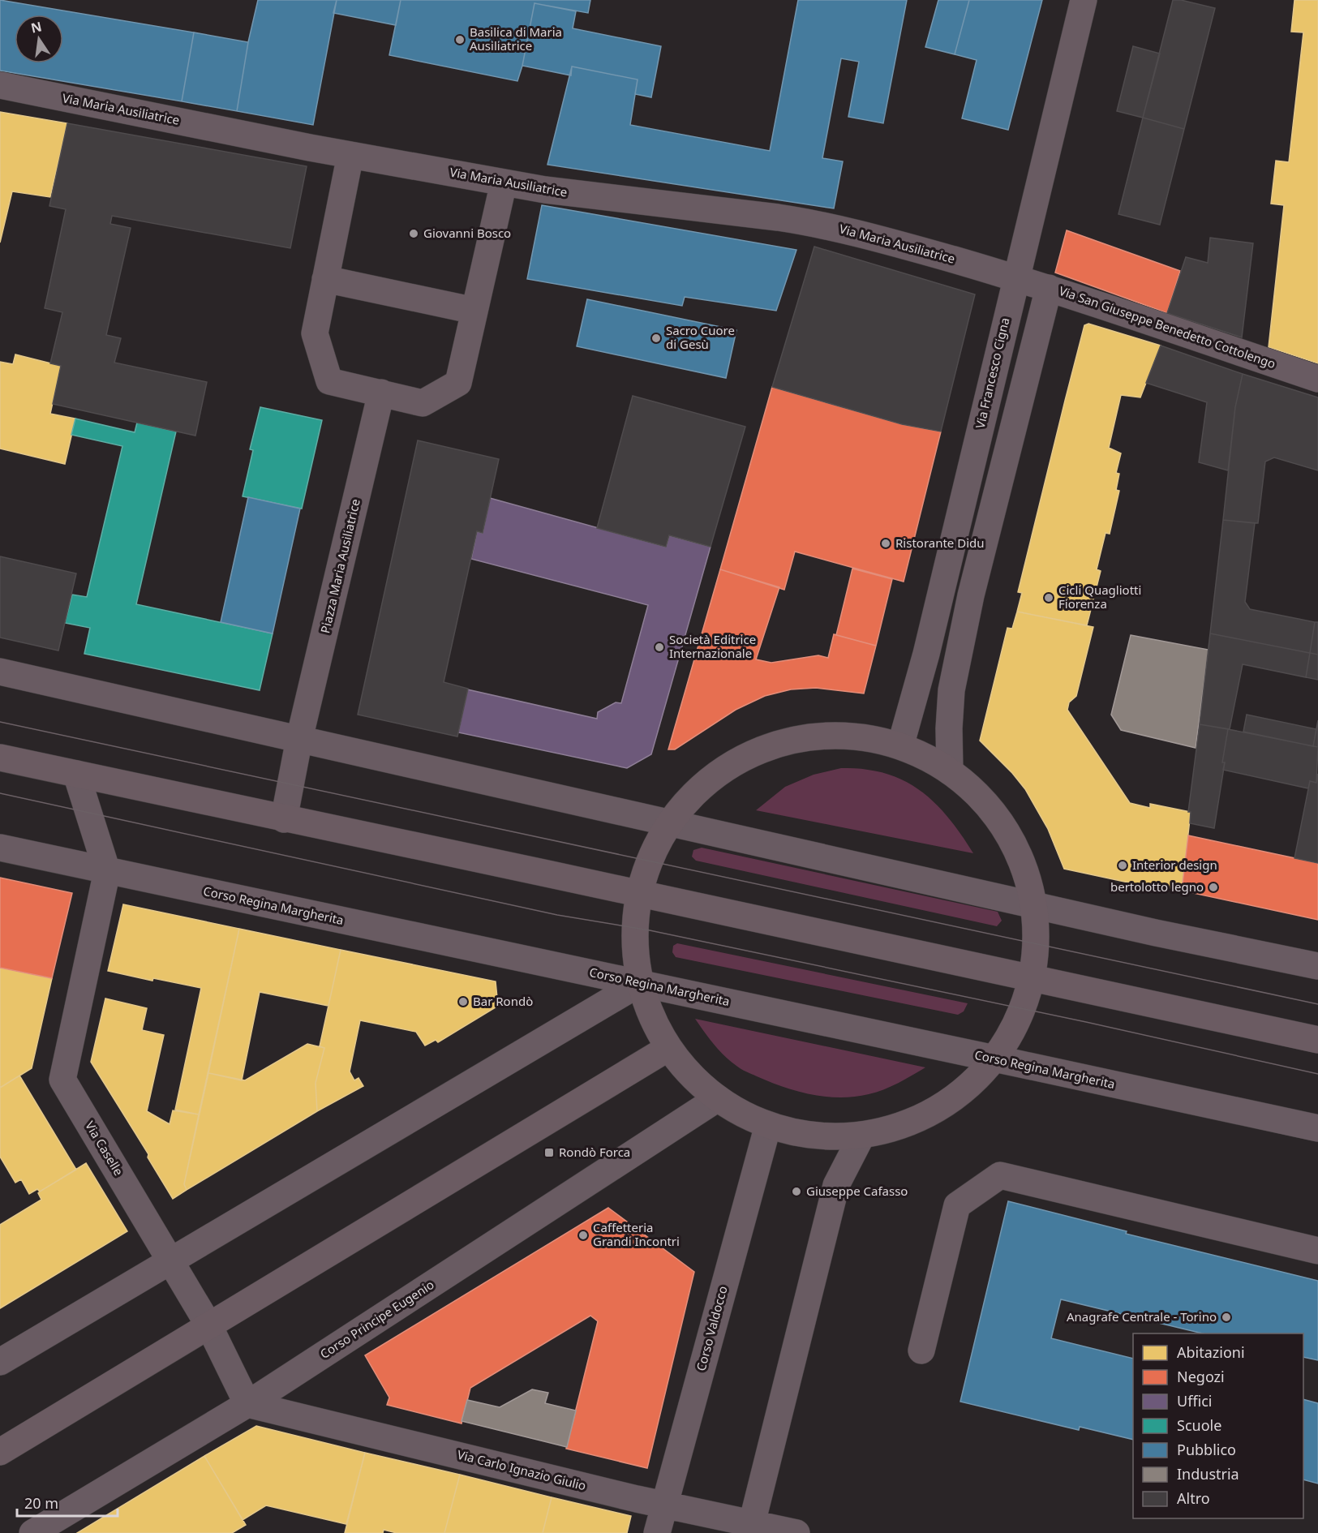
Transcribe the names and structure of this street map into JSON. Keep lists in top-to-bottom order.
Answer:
{
  "streets": {
    "street": [
      "Via Maria Ausiliatrice",
      "Via San Giuseppe Benedetto Cottolengo",
      "Via Francesco Cigna",
      "Piazza Maria Ausiliatrice",
      "Corso Regina Margherita",
      "Via Caselle",
      "Corso Principe Eugenio",
      "Corso Valdocco",
      "Via Carlo Ignazio Giulio"
    ]
  },
  "crossings": [
    ["Via Maria Ausiliatrice", "Via San Giuseppe Benedetto Cottolengo"],
    ["Via Maria Ausiliatrice", "Via Francesco Cigna"],
    ["Via San Giuseppe Benedetto Cottolengo", "Via Francesco Cigna"],
    ["Corso Regina Margherita", "Via Caselle"],
    ["Via Caselle", "Corso Principe Eugenio"],
    ["Via Caselle", "Via Carlo Ignazio Giulio"],
    ["Corso Principe Eugenio", "Via Carlo Ignazio Giulio"],
    ["Corso Valdocco", "Via Carlo Ignazio Giulio"]
  ],
  "places": {
    "other": [
      "Basilica di Maria Ausiliatrice",
      "Giovanni Bosco",
      "Sacro Cuore di Gesù",
      "Ristorante Didu",
      "Cicli Quagliotti Fiorenza",
      "Società Editrice Internazionale",
      "Interior design",
      "bertolotto legno",
      "Bar Rondò",
      "Giuseppe Cafasso",
      "Caffetteria Grandi Incontri",
      "Anagrafe Centrale - Torino"
    ],
    "transit": ["Rondò Forca"]
  },
  "legend": [
    "Abitazioni",
    "Negozi",
    "Uffici",
    "Scuole",
    "Pubblico",
    "Industria",
    "Altro"
  ],
  "scale_bar": "20 m",
  "north": "top"
}
